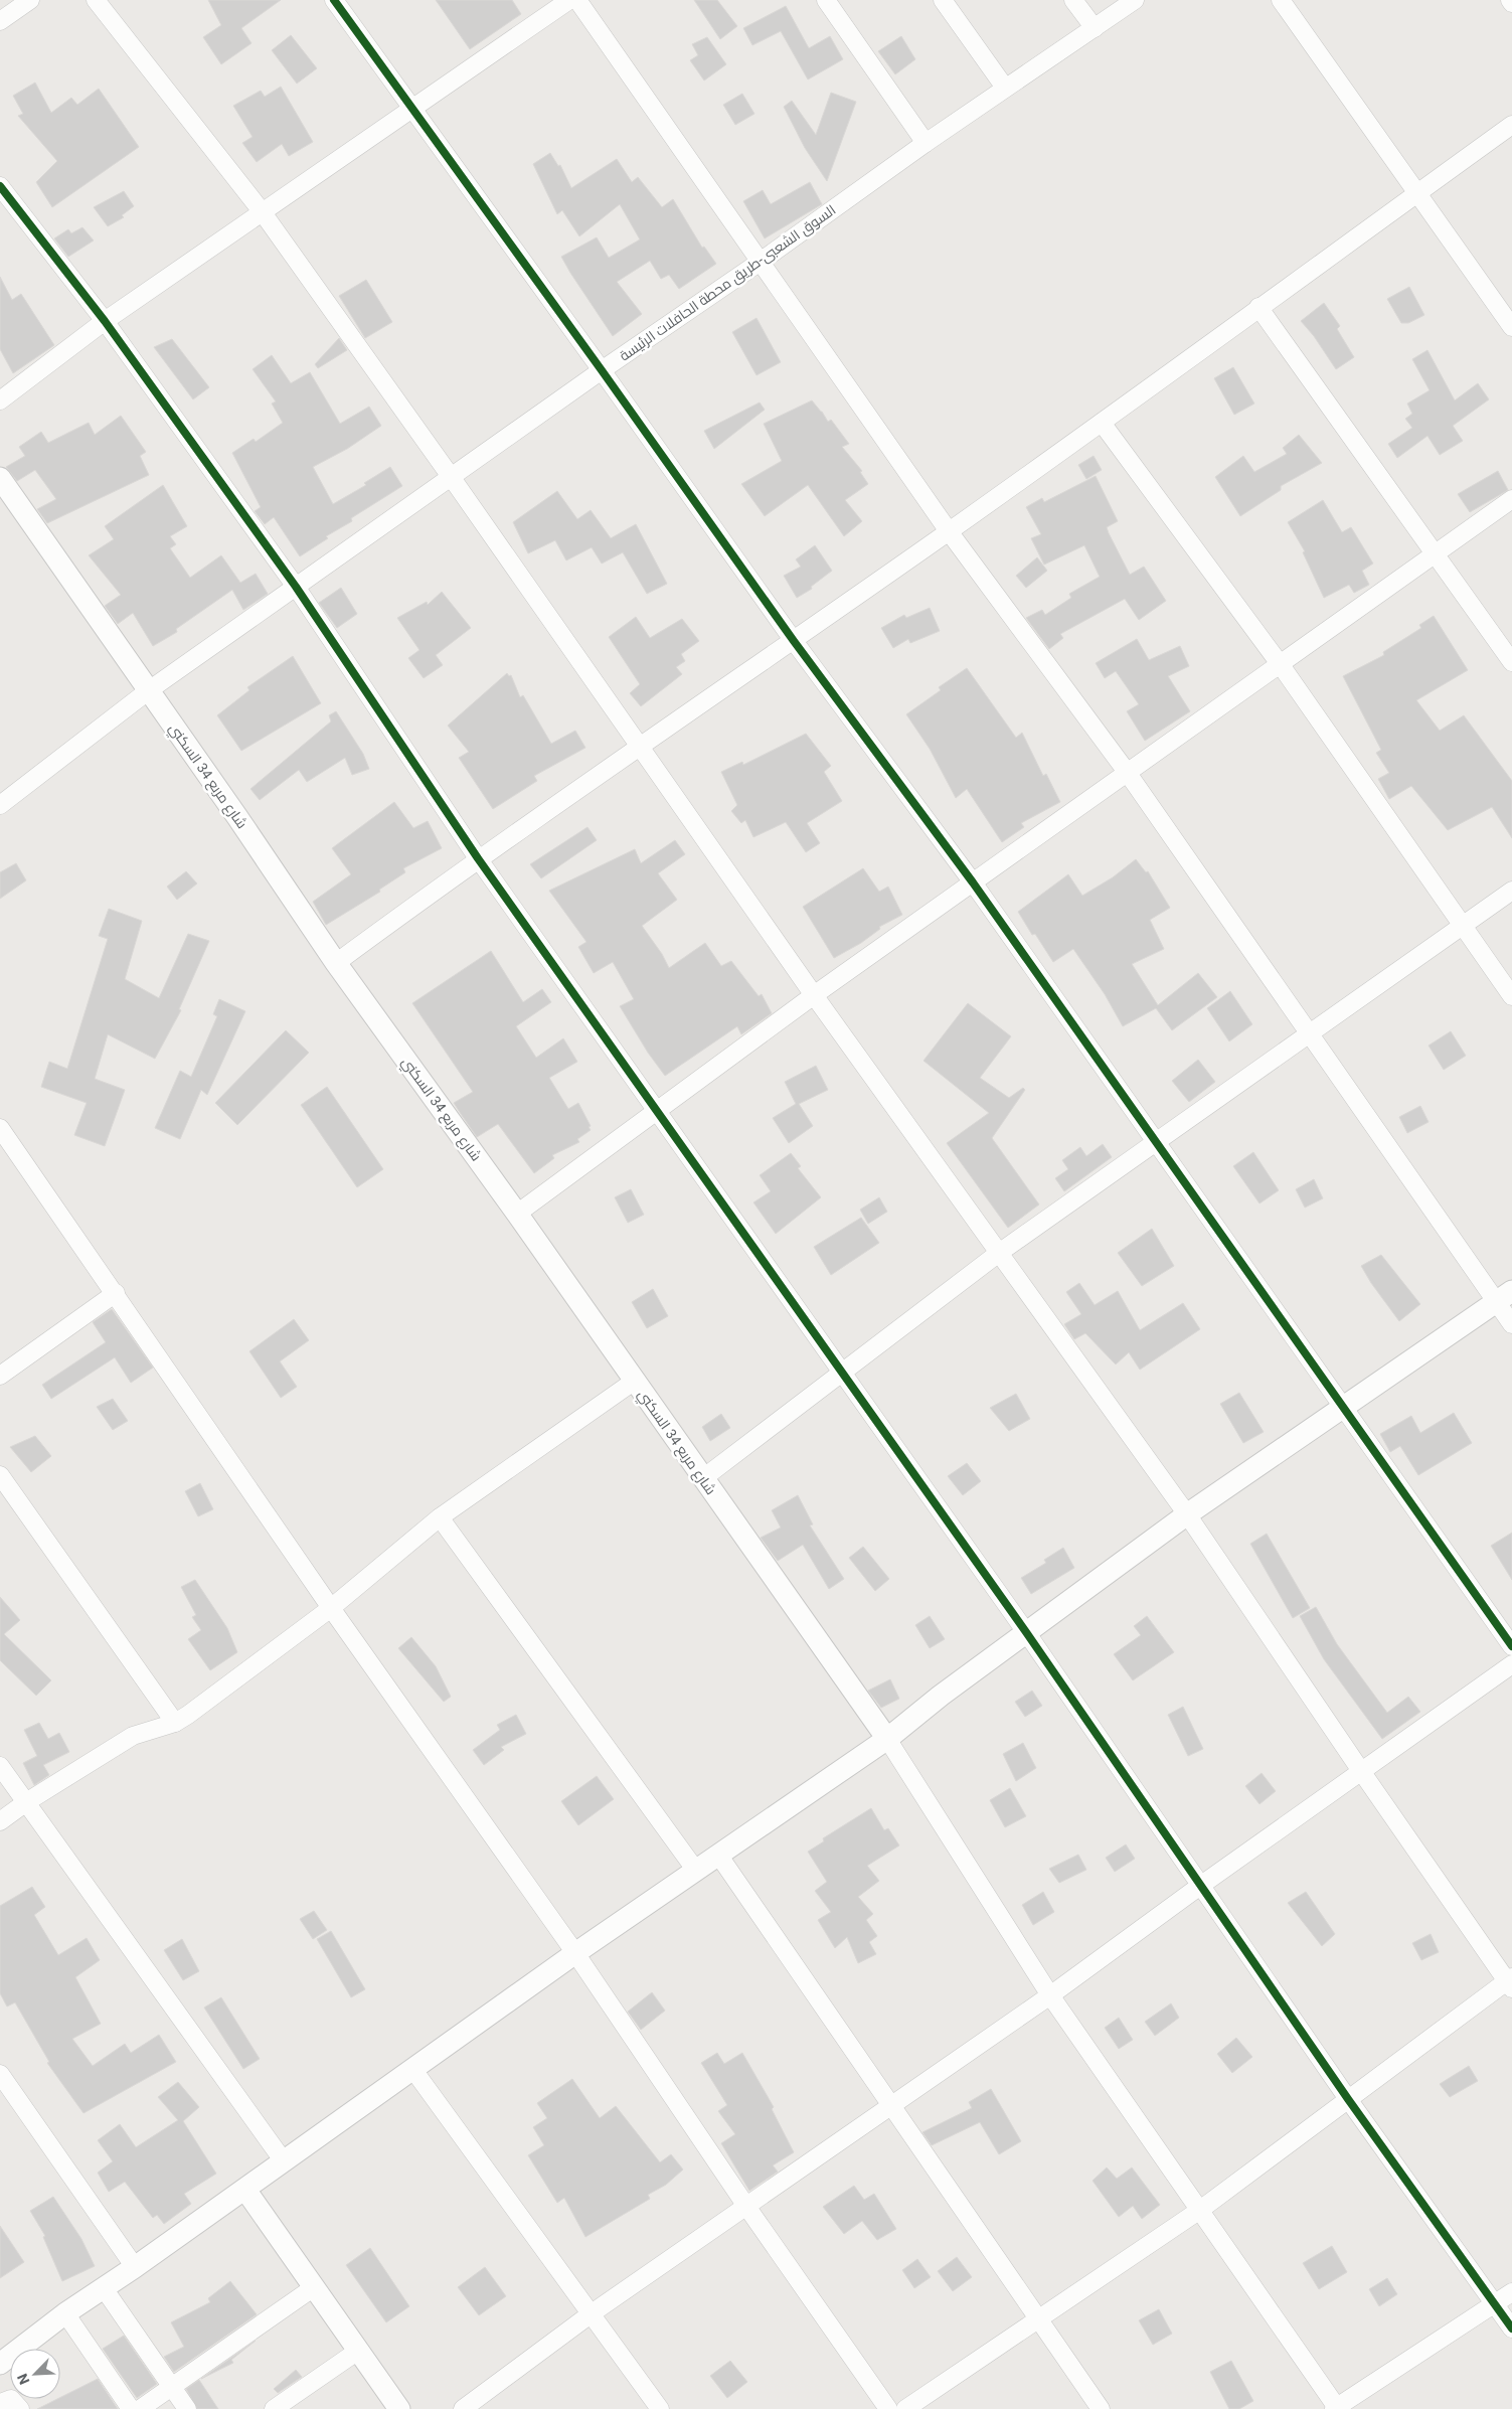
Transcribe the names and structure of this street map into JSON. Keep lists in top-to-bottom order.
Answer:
{
  "streets": {
    "street": ["السوق الشعبى-طريق محطة الحافلات الرئيسة", "شارع مربع 34 السكني"]
  },
  "crossings": [
    ["السوق الشعبى-طريق محطة الحافلات الرئيسة", "شارع مربع 34 السكني"]
  ],
  "north": "bottom left"
}
